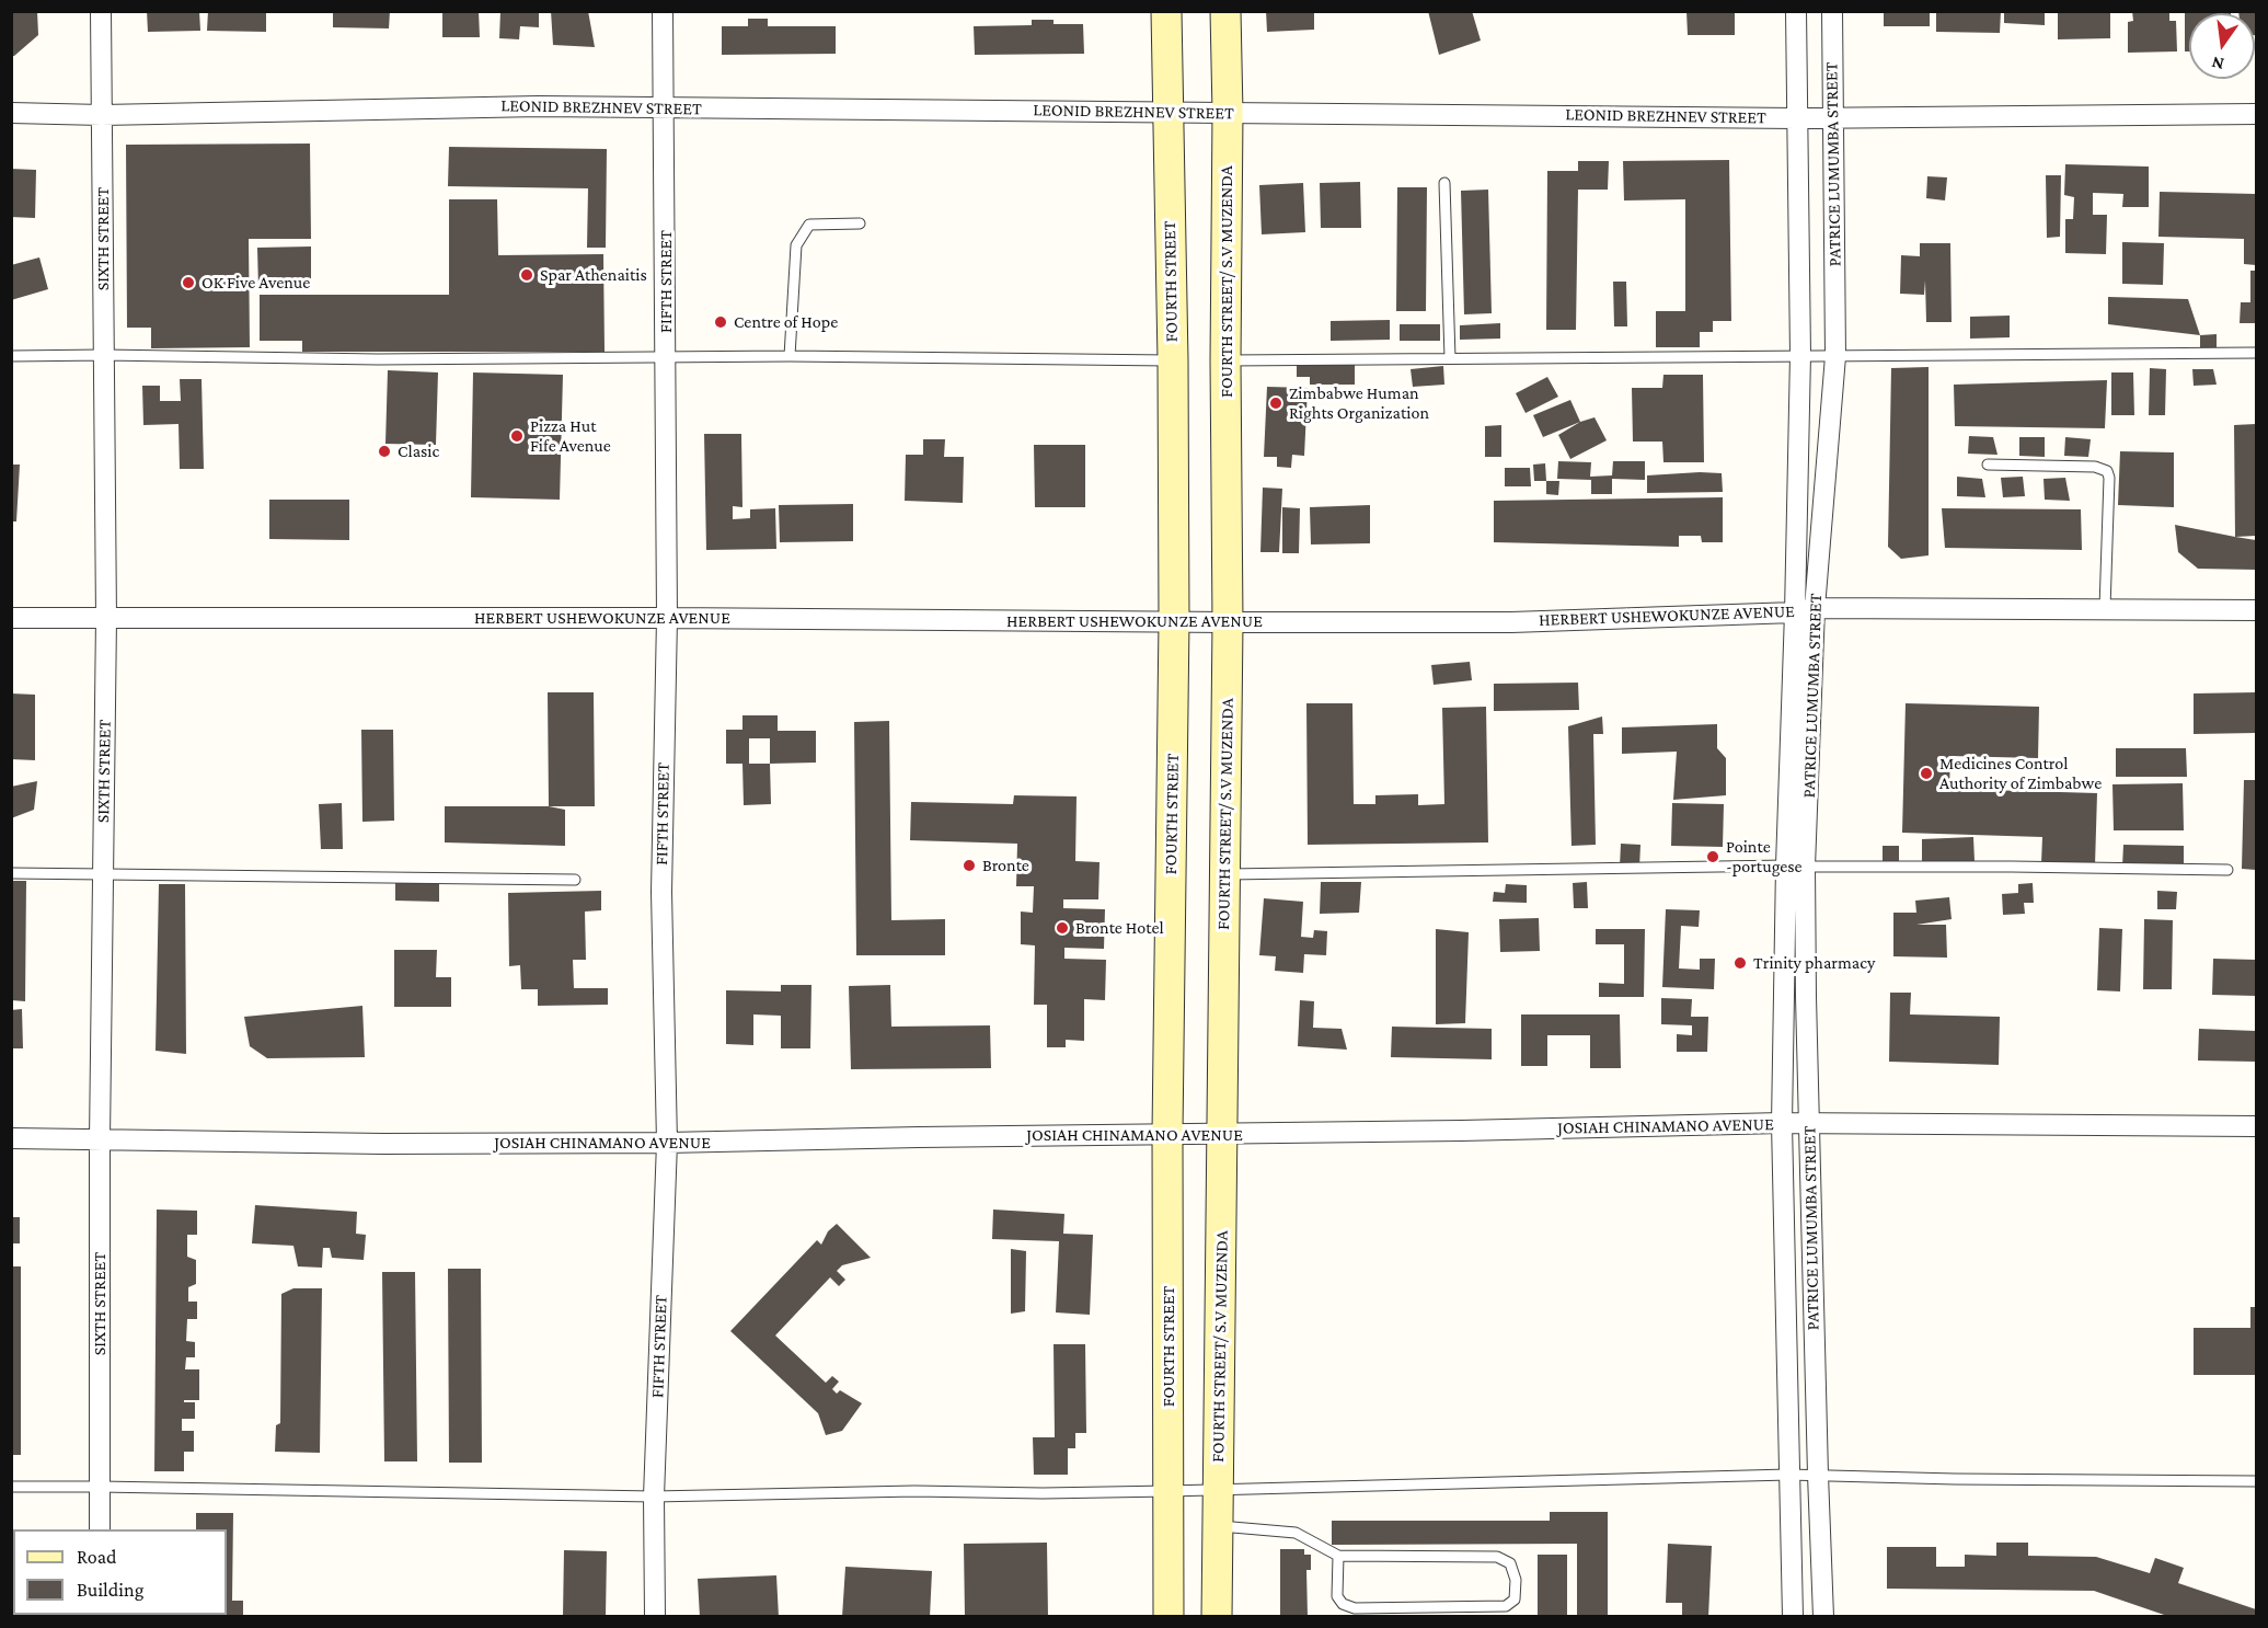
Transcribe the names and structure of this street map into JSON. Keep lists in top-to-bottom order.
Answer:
{
  "streets": {
    "main road": ["FOURTH STREET", "FOURTH STREET/ S.V MUZENDA"],
    "street": [
      "LEONID BREZHNEV STREET",
      "PATRICE LUMUMBA STREET",
      "SIXTH STREET",
      "FIFTH STREET",
      "HERBERT USHEWOKUNZE AVENUE",
      "JOSIAH CHINAMANO AVENUE"
    ]
  },
  "crossings": [
    ["LEONID BREZHNEV STREET", "PATRICE LUMUMBA STREET"],
    ["LEONID BREZHNEV STREET", "SIXTH STREET"],
    ["LEONID BREZHNEV STREET", "FIFTH STREET"],
    ["LEONID BREZHNEV STREET", "FOURTH STREET"],
    ["LEONID BREZHNEV STREET", "FOURTH STREET/ S.V MUZENDA"],
    ["PATRICE LUMUMBA STREET", "HERBERT USHEWOKUNZE AVENUE"],
    ["PATRICE LUMUMBA STREET", "JOSIAH CHINAMANO AVENUE"],
    ["SIXTH STREET", "HERBERT USHEWOKUNZE AVENUE"],
    ["SIXTH STREET", "JOSIAH CHINAMANO AVENUE"],
    ["FIFTH STREET", "HERBERT USHEWOKUNZE AVENUE"],
    ["FIFTH STREET", "JOSIAH CHINAMANO AVENUE"],
    ["FOURTH STREET", "HERBERT USHEWOKUNZE AVENUE"],
    ["FOURTH STREET", "JOSIAH CHINAMANO AVENUE"],
    ["FOURTH STREET/ S.V MUZENDA", "HERBERT USHEWOKUNZE AVENUE"],
    ["FOURTH STREET/ S.V MUZENDA", "JOSIAH CHINAMANO AVENUE"]
  ],
  "places": [
    "Spar Athenaitis",
    "OK Five Avenue",
    "Centre of Hope",
    "Zimbabwe Human Rights Organization",
    "Pizza Hut Fife Avenue",
    "Clasic",
    "Medicines Control Authority of Zimbabwe",
    "Pointe -portugese",
    "Bronte",
    "Bronte Hotel",
    "Trinity pharmacy"
  ],
  "legend": ["Road", "Building"],
  "north": "bottom"
}
